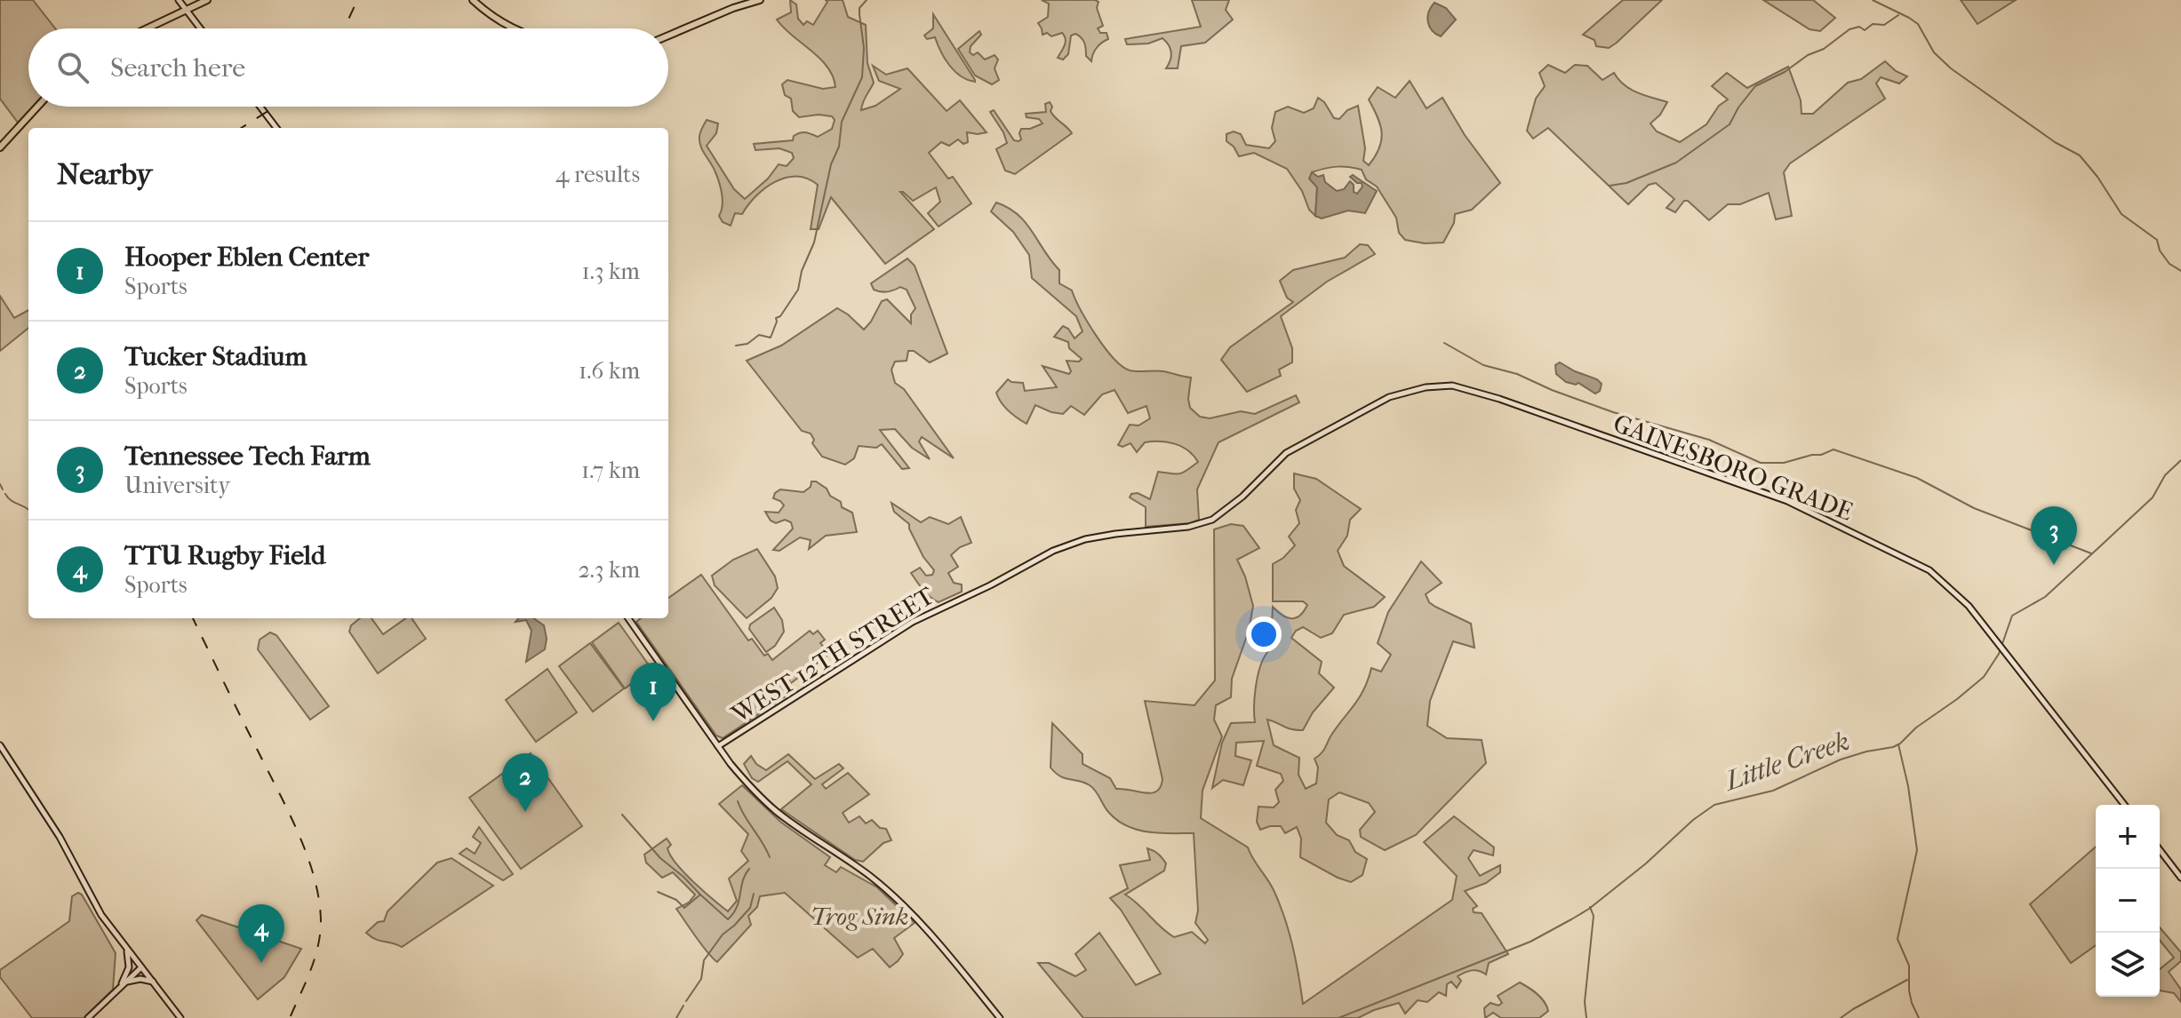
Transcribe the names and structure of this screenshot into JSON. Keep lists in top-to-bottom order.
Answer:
{
  "streets": {
    "main road": ["GAINESBORO GRADE", "WEST 12TH STREET"]
  },
  "crossings": [
    ["GAINESBORO GRADE", "WEST 12TH STREET"]
  ],
  "water": ["Little Creek"],
  "parks": ["Trog Sink"],
  "page": {
    "search": "Search here",
    "heading": ["Nearby", "4 results"],
    "list": [
      {
        "mark": "1",
        "name": "Hooper Eblen Center",
        "note": "Sports",
        "value": "1.3 km"
      },
      {
        "mark": "2",
        "name": "Tucker Stadium",
        "note": "Sports",
        "value": "1.6 km"
      },
      {
        "mark": "3",
        "name": "Tennessee Tech Farm",
        "note": "University",
        "value": "1.7 km"
      },
      {
        "mark": "4",
        "name": "TTU Rugby Field",
        "note": "Sports",
        "value": "2.3 km"
      }
    ],
    "pins": [
      "3",
      "1",
      "2",
      "4"
    ],
    "map_buttons": ["+", "−"]
  }
}
